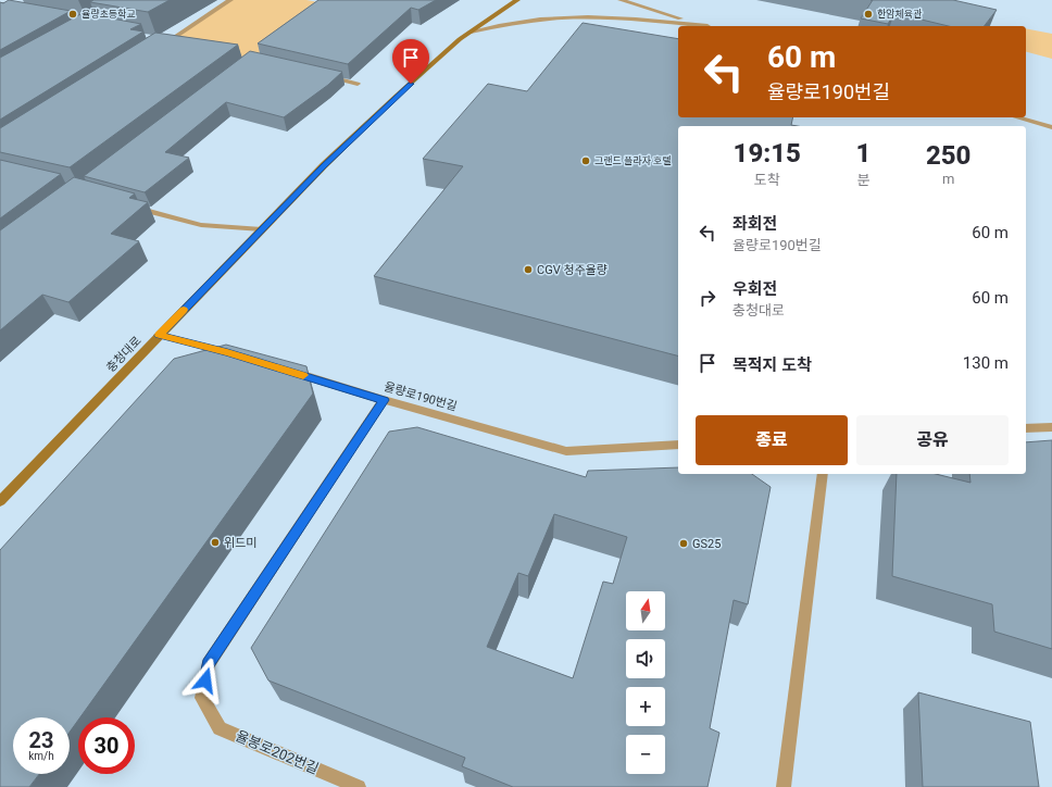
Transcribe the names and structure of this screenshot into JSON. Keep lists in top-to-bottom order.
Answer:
{
  "streets": {
    "main road": ["충청대로"],
    "street": ["율량로190번길", "율봉로202번길"]
  },
  "crossings": [
    ["율량로190번길", "율봉로202번길"]
  ],
  "places": [
    "율량초등학교",
    "한암체육관",
    "그랜드 플라자 호텔",
    "CGV 청주율량",
    "위드미",
    "GS25"
  ],
  "north": "top",
  "page": {
    "turn": ["60 m", "율량로190번길"],
    "eta": [
      "19:15",
      "도착",
      "1",
      "분",
      "250",
      "m"
    ],
    "list": [
      {
        "name": "좌회전",
        "note": "율량로190번길",
        "value": "60 m"
      },
      {
        "name": "우회전",
        "note": "충청대로",
        "value": "60 m"
      },
      {
        "name": "목적지 도착",
        "value": "130 m"
      }
    ],
    "buttons": ["종료", "공유"],
    "map_buttons": ["+", "−"],
    "speed": "23 km/h",
    "limit": "30"
  }
}
